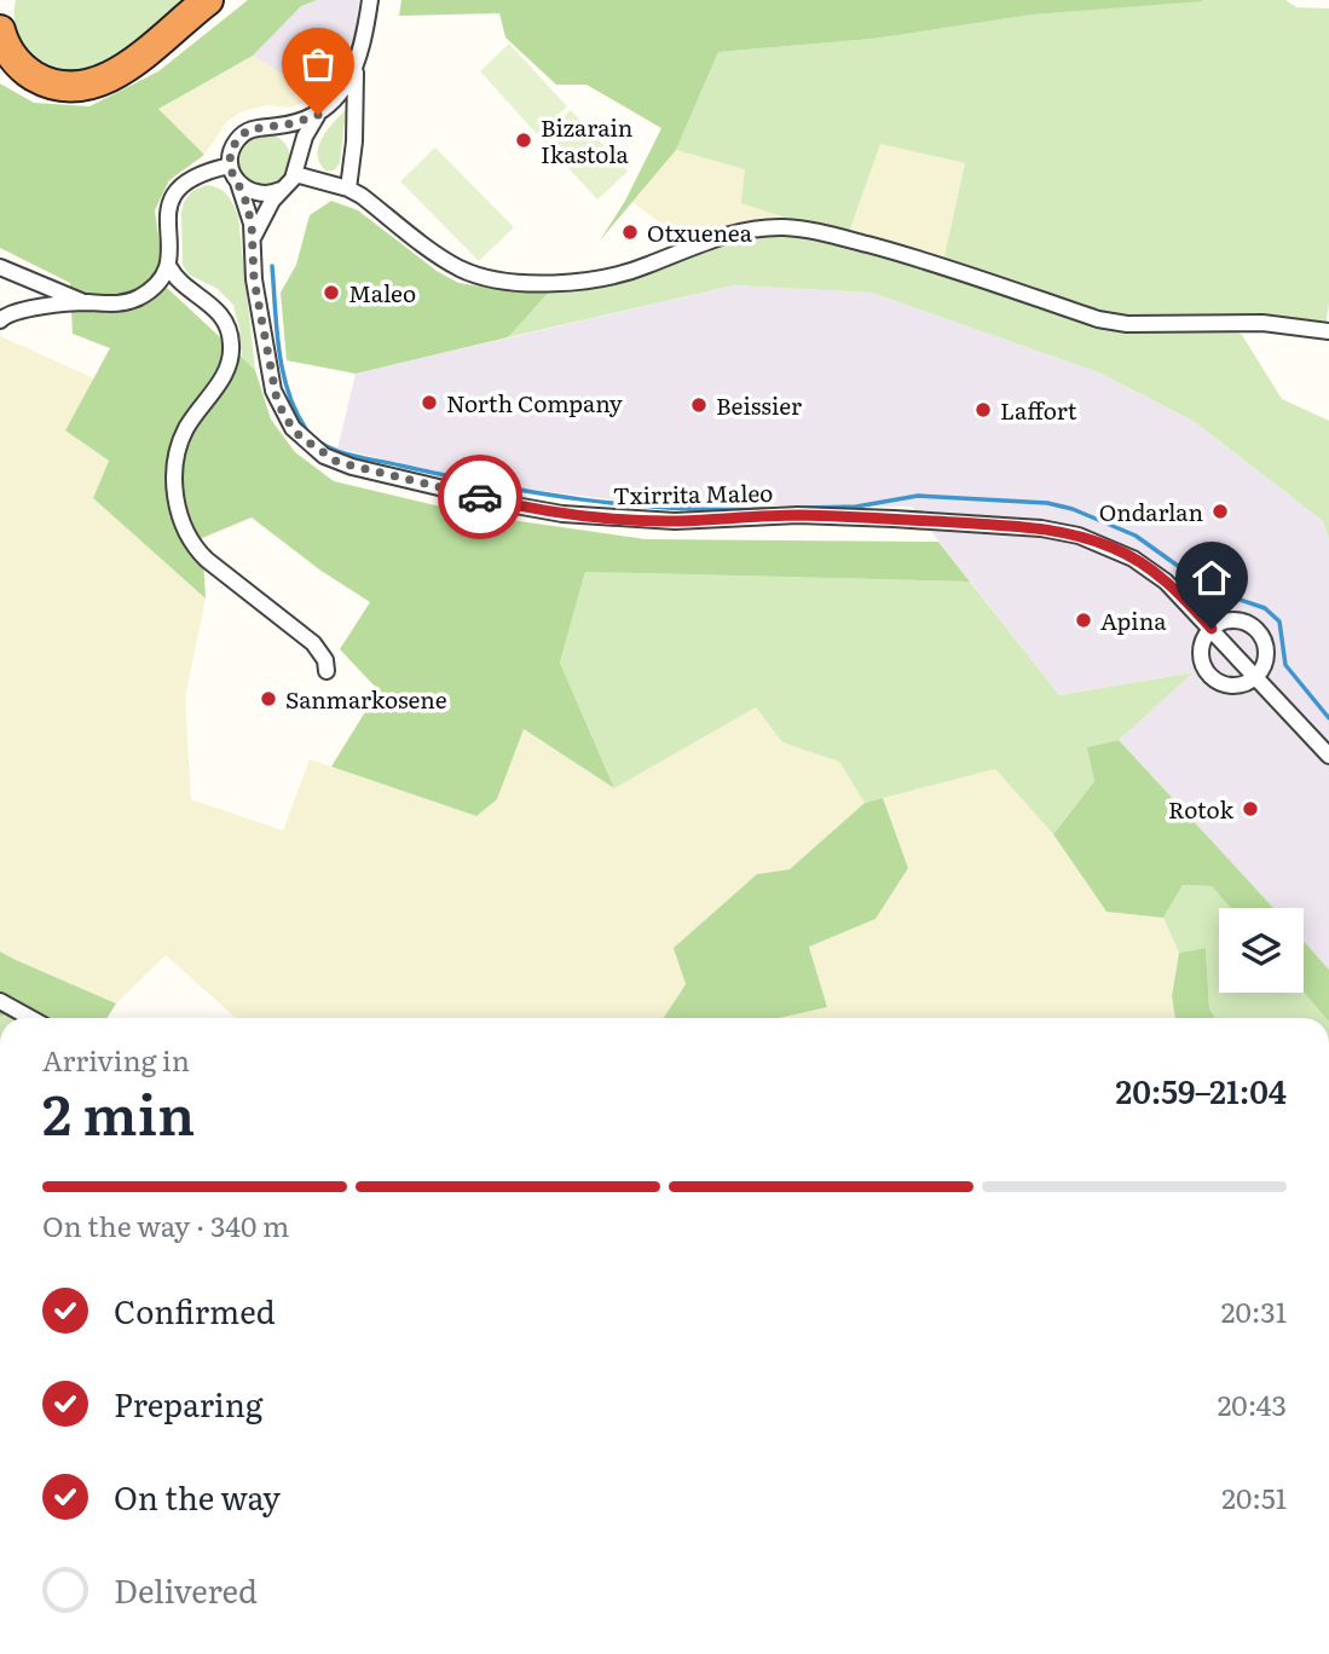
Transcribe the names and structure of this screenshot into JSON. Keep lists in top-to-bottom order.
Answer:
{
  "streets": {
    "street": ["Txirrita Maleo"]
  },
  "places": [
    "Bizarain Ikastola",
    "Otxuenea",
    "Maleo",
    "North Company",
    "Beissier",
    "Laffort",
    "Ondarlan",
    "Apina",
    "Sanmarkosene",
    "Rotok"
  ],
  "page": {
    "heading": ["2 min", "Arriving in", "20:59–21:04"],
    "bar": "On the way · 340 m",
    "list": [
      ["Confirmed", "20:31"],
      ["Preparing", "20:43"],
      ["On the way", "20:51"],
      "Delivered"
    ]
  }
}
